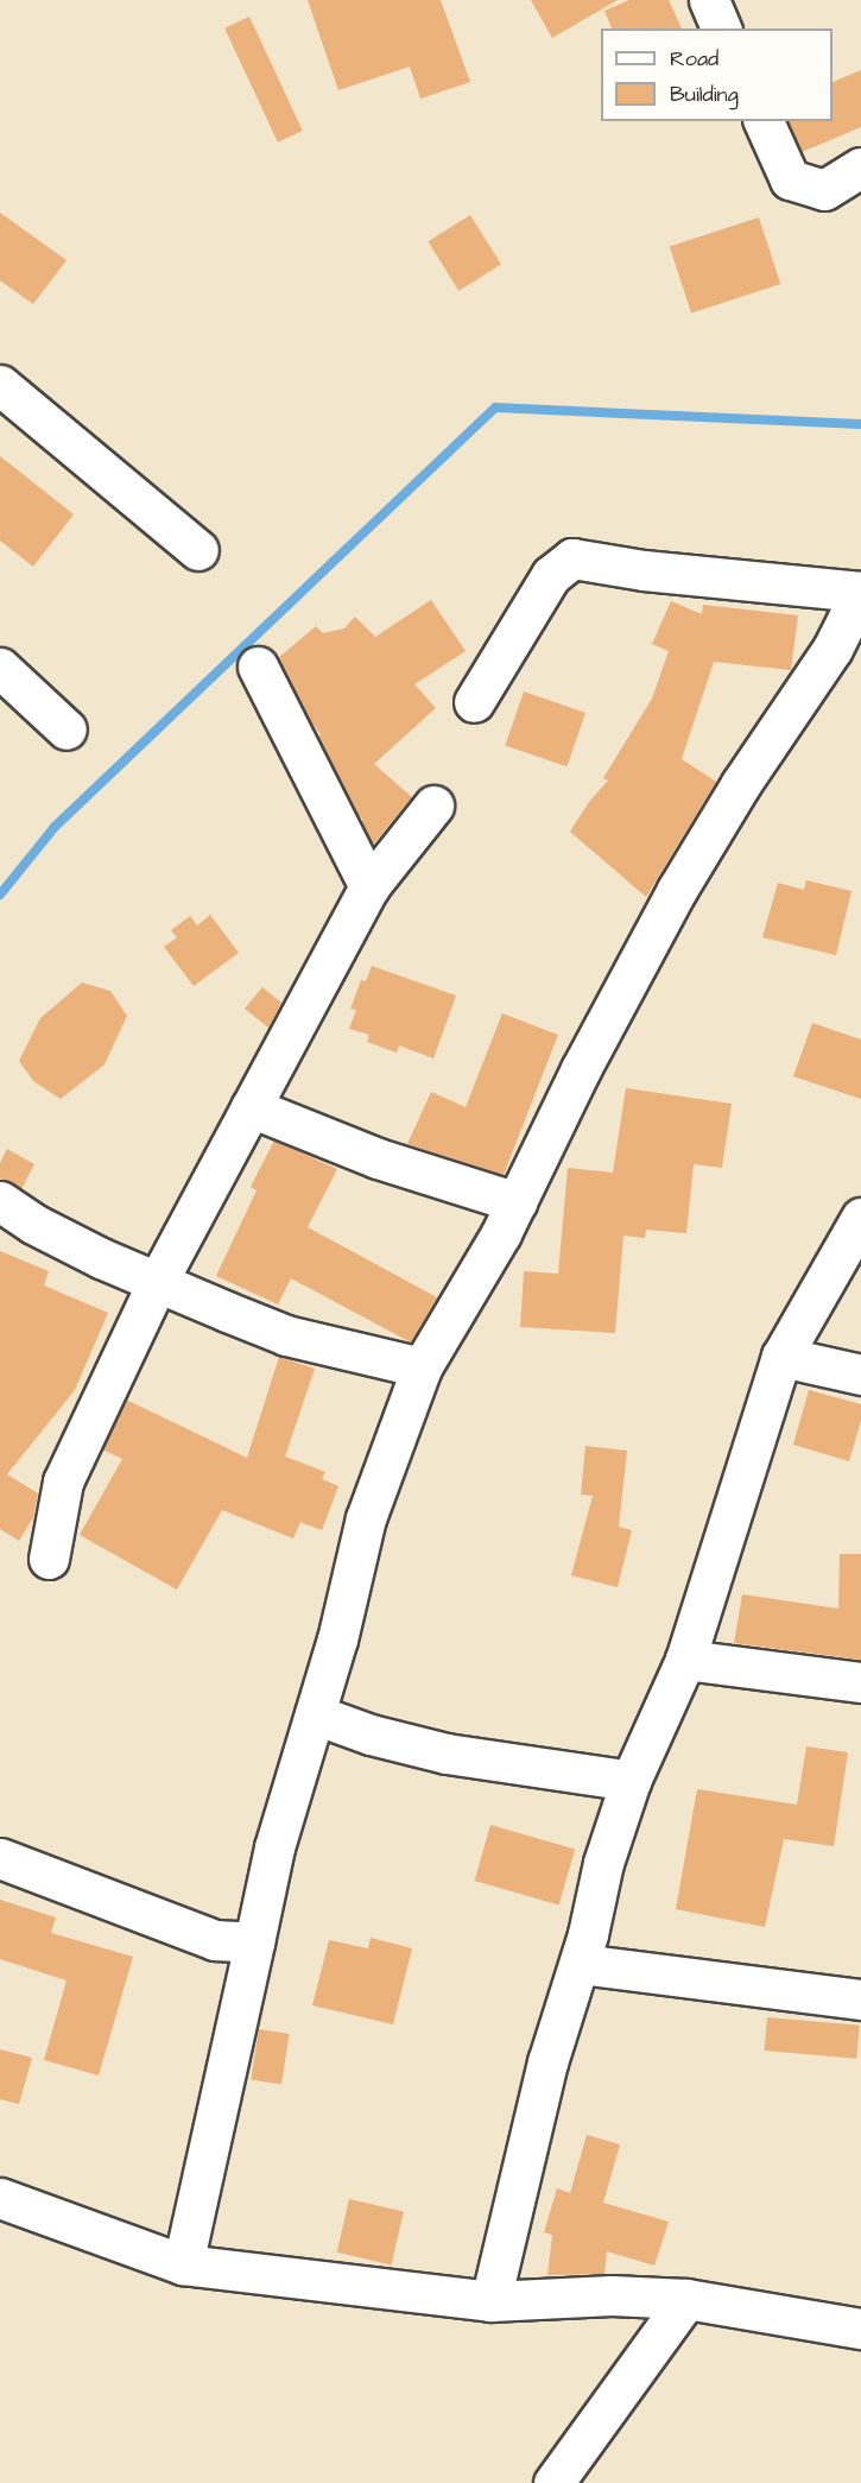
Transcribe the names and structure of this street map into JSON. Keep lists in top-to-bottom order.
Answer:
{
  "legend": ["Road", "Building"]
}
